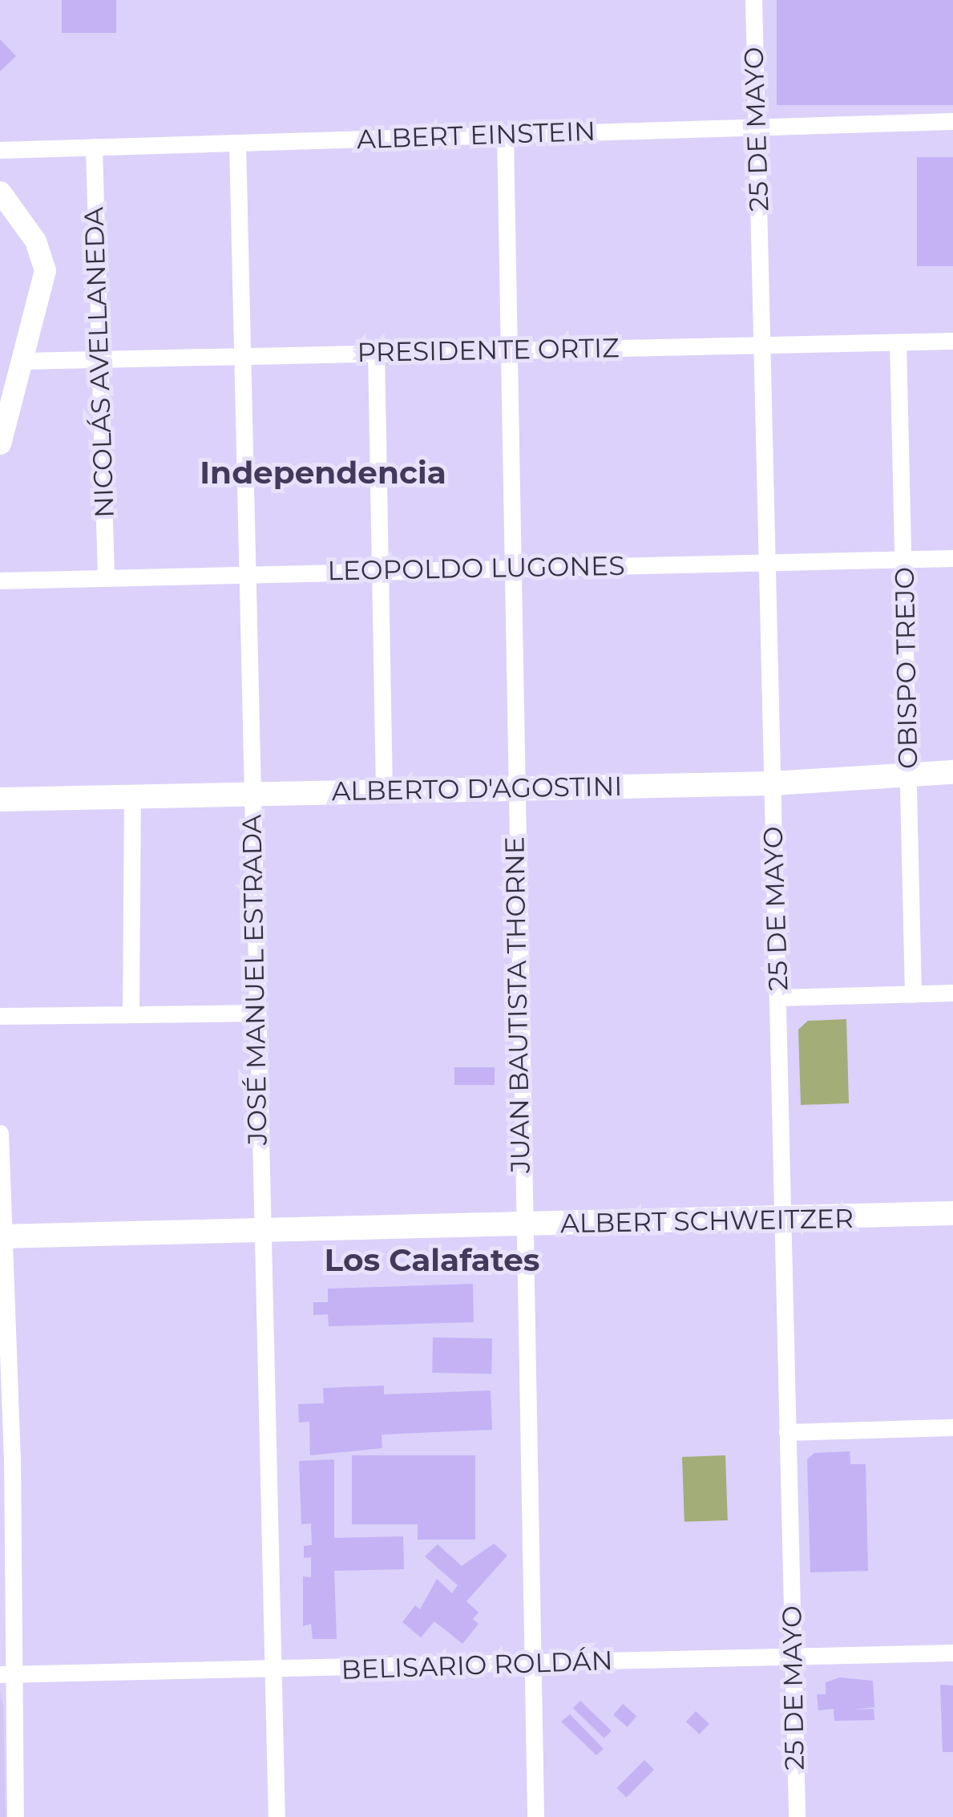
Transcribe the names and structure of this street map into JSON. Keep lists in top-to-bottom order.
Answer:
{
  "streets": {
    "main road": ["ALBERTO D'AGOSTINI", "ALBERT SCHWEITZER"],
    "street": [
      "25 DE MAYO",
      "ALBERT EINSTEIN",
      "PRESIDENTE ORTIZ",
      "NICOLÁS AVELLANEDA",
      "LEOPOLDO LUGONES",
      "OBISPO TREJO",
      "JOSÉ MANUEL ESTRADA",
      "JUAN BAUTISTA THORNE",
      "BELISARIO ROLDÁN"
    ]
  },
  "crossings": [
    ["25 DE MAYO", "ALBERT EINSTEIN"],
    ["25 DE MAYO", "PRESIDENTE ORTIZ"],
    ["25 DE MAYO", "LEOPOLDO LUGONES"],
    ["25 DE MAYO", "ALBERTO D'AGOSTINI"],
    ["25 DE MAYO", "ALBERT SCHWEITZER"],
    ["25 DE MAYO", "BELISARIO ROLDÁN"],
    ["ALBERT EINSTEIN", "NICOLÁS AVELLANEDA"],
    ["ALBERT EINSTEIN", "JOSÉ MANUEL ESTRADA"],
    ["ALBERT EINSTEIN", "JUAN BAUTISTA THORNE"],
    ["PRESIDENTE ORTIZ", "NICOLÁS AVELLANEDA"],
    ["PRESIDENTE ORTIZ", "OBISPO TREJO"],
    ["PRESIDENTE ORTIZ", "JOSÉ MANUEL ESTRADA"],
    ["PRESIDENTE ORTIZ", "JUAN BAUTISTA THORNE"],
    ["NICOLÁS AVELLANEDA", "LEOPOLDO LUGONES"],
    ["LEOPOLDO LUGONES", "OBISPO TREJO"],
    ["LEOPOLDO LUGONES", "JOSÉ MANUEL ESTRADA"],
    ["LEOPOLDO LUGONES", "JUAN BAUTISTA THORNE"],
    ["OBISPO TREJO", "ALBERTO D'AGOSTINI"],
    ["ALBERTO D'AGOSTINI", "JOSÉ MANUEL ESTRADA"],
    ["ALBERTO D'AGOSTINI", "JUAN BAUTISTA THORNE"],
    ["JOSÉ MANUEL ESTRADA", "ALBERT SCHWEITZER"],
    ["JOSÉ MANUEL ESTRADA", "BELISARIO ROLDÁN"],
    ["JUAN BAUTISTA THORNE", "ALBERT SCHWEITZER"],
    ["JUAN BAUTISTA THORNE", "BELISARIO ROLDÁN"]
  ],
  "districts": ["Independencia", "Los Calafates"]
}
